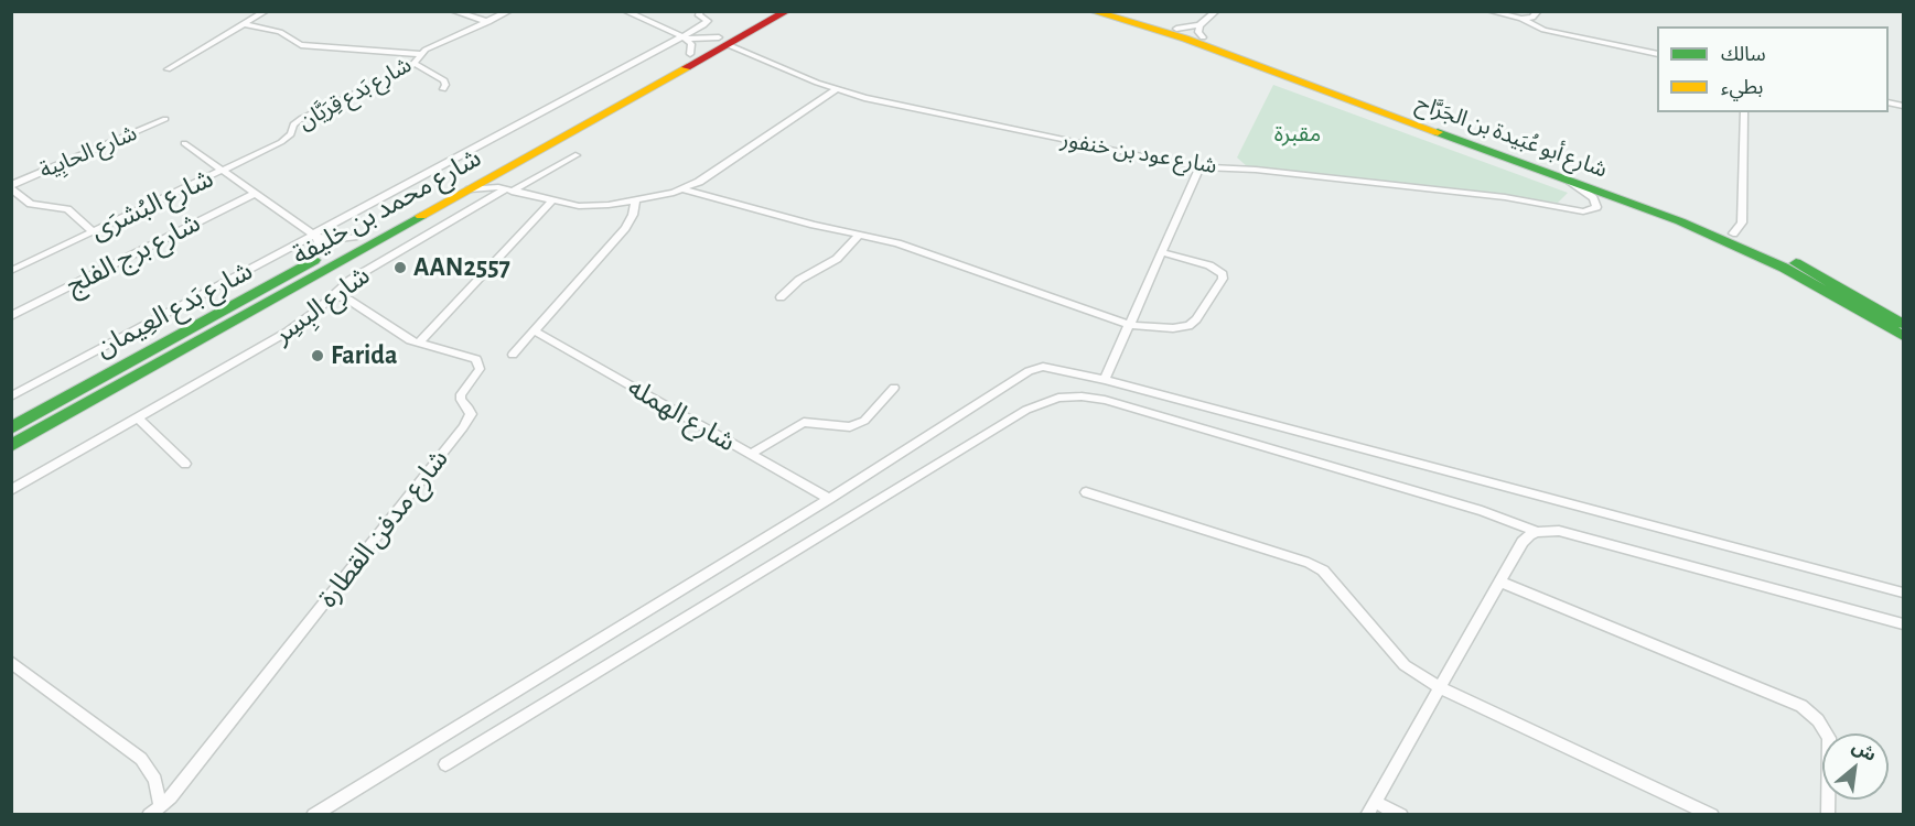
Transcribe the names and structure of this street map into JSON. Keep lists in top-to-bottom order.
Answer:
{
  "streets": {
    "main road": ["شارع أبو عُبَيدة بن الجَرَّاح", "شارع محمد بن خليفة"],
    "street": [
      "شارع بَدع قِرَيَّان",
      "شارع الحابِية",
      "شارع عود بن خنفور",
      "شارع البُشرَى",
      "شارع برج الفلج",
      "شارع البِسِر",
      "شارع بَدع العِيمان",
      "شارع الهمله",
      "شارع مدفن القطارة"
    ]
  },
  "crossings": [
    ["شارع بَدع قِرَيَّان", "شارع البُشرَى"],
    ["شارع أبو عُبَيدة بن الجَرَّاح", "شارع عود بن خنفور"],
    ["شارع عود بن خنفور", "شارع محمد بن خليفة"],
    ["شارع البِسِر", "شارع مدفن القطارة"]
  ],
  "parks": ["مقبرة"],
  "places": ["AAN2557", "Farida"],
  "legend": ["سالك", "بطيء"],
  "north": "top right"
}
